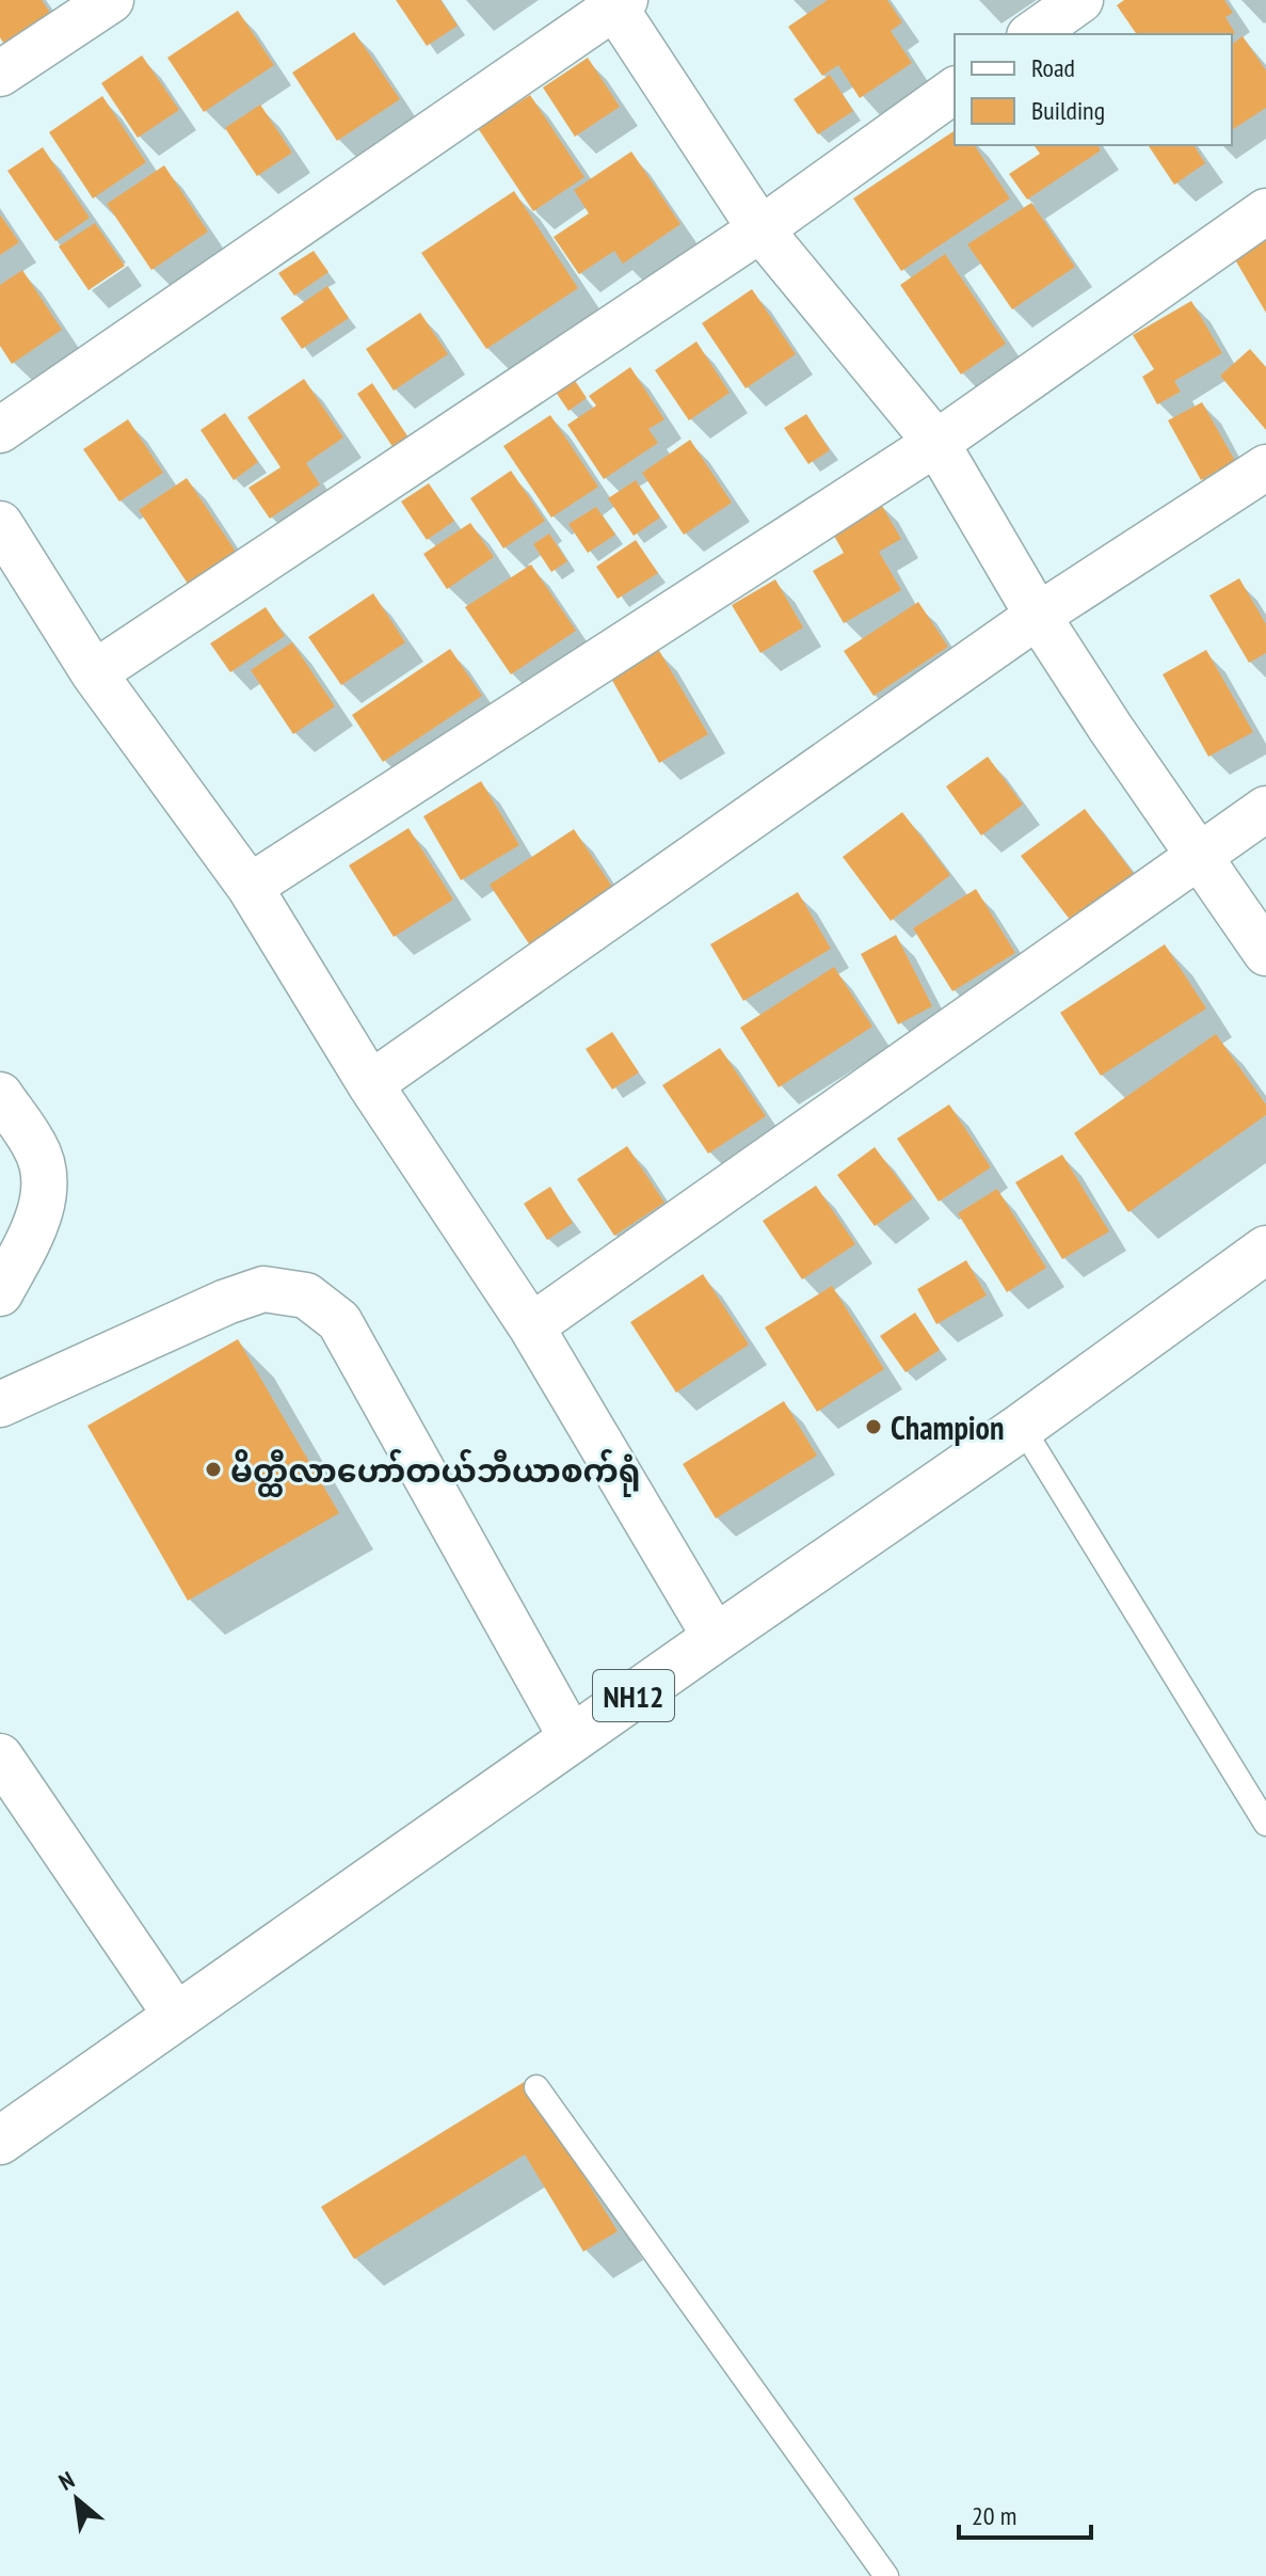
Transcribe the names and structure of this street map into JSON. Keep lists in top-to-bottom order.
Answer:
{
  "streets": {
    "highway": ["NH12"]
  },
  "places": ["Champion", "မိတ္ထီလာဟော်တယ်ဘီယာစက်ရုံ"],
  "legend": ["Road", "Building"],
  "scale_bar": "20 m",
  "north": "top left"
}
